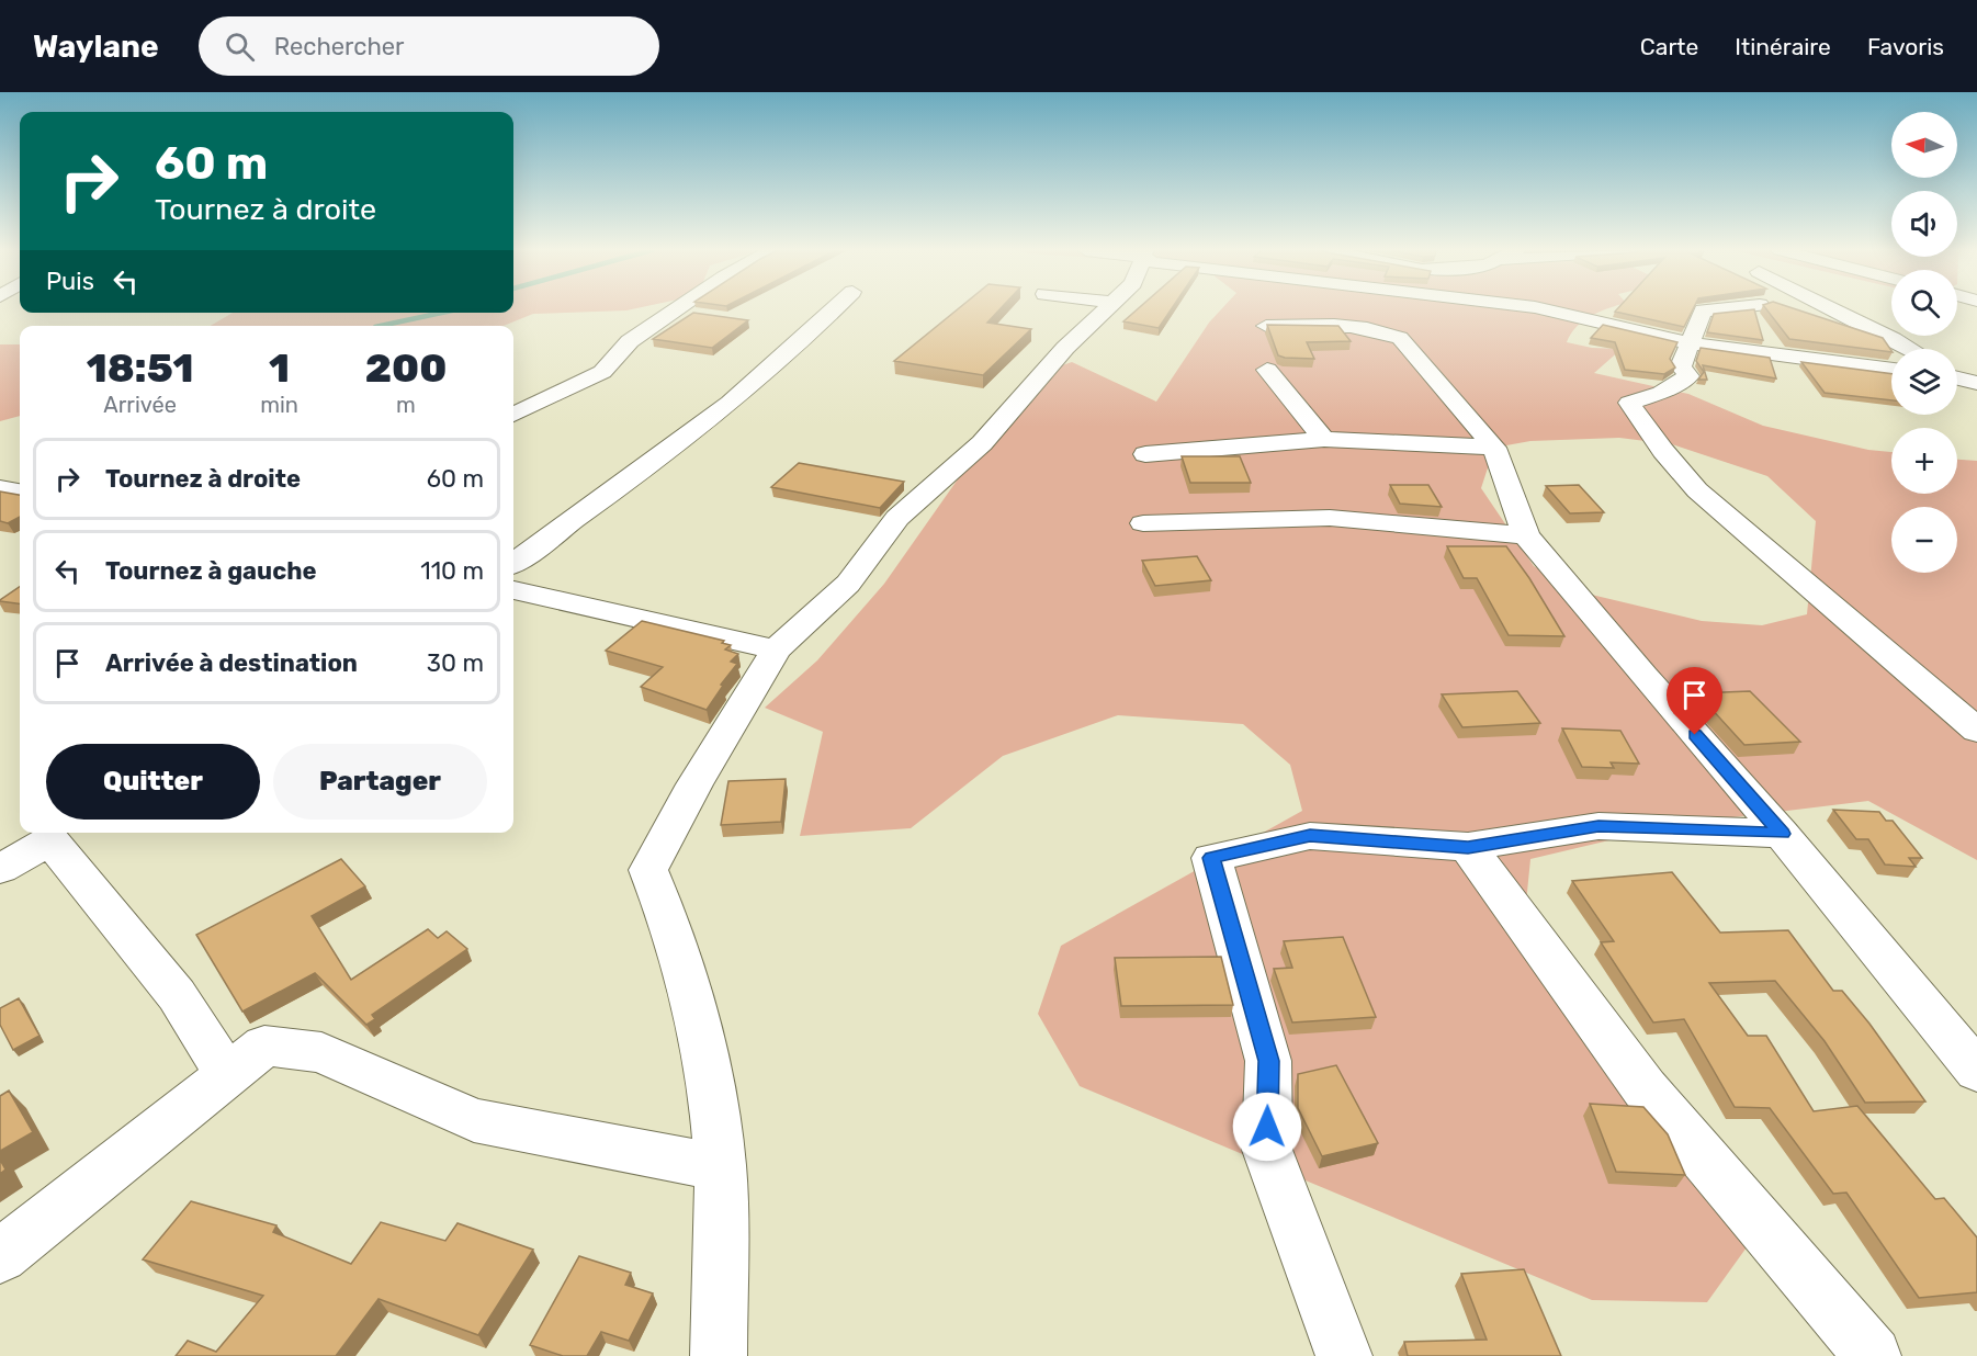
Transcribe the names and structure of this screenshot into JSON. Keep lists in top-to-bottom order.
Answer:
{
  "north": "left",
  "page": {
    "header": "Waylane",
    "search": "Rechercher",
    "nav": ["Carte", "Itinéraire", "Favoris"],
    "map_buttons": ["+", "−"],
    "turn": ["60 m", "Tournez à droite"],
    "then": "Puis",
    "eta": [
      "18:51",
      "Arrivée",
      "1",
      "min",
      "200",
      "m"
    ],
    "list": [
      {
        "name": "Tournez à droite",
        "value": "60 m"
      },
      {
        "name": "Tournez à gauche",
        "value": "110 m"
      },
      {
        "name": "Arrivée à destination",
        "value": "30 m"
      }
    ],
    "buttons": ["Quitter", "Partager"]
  }
}
